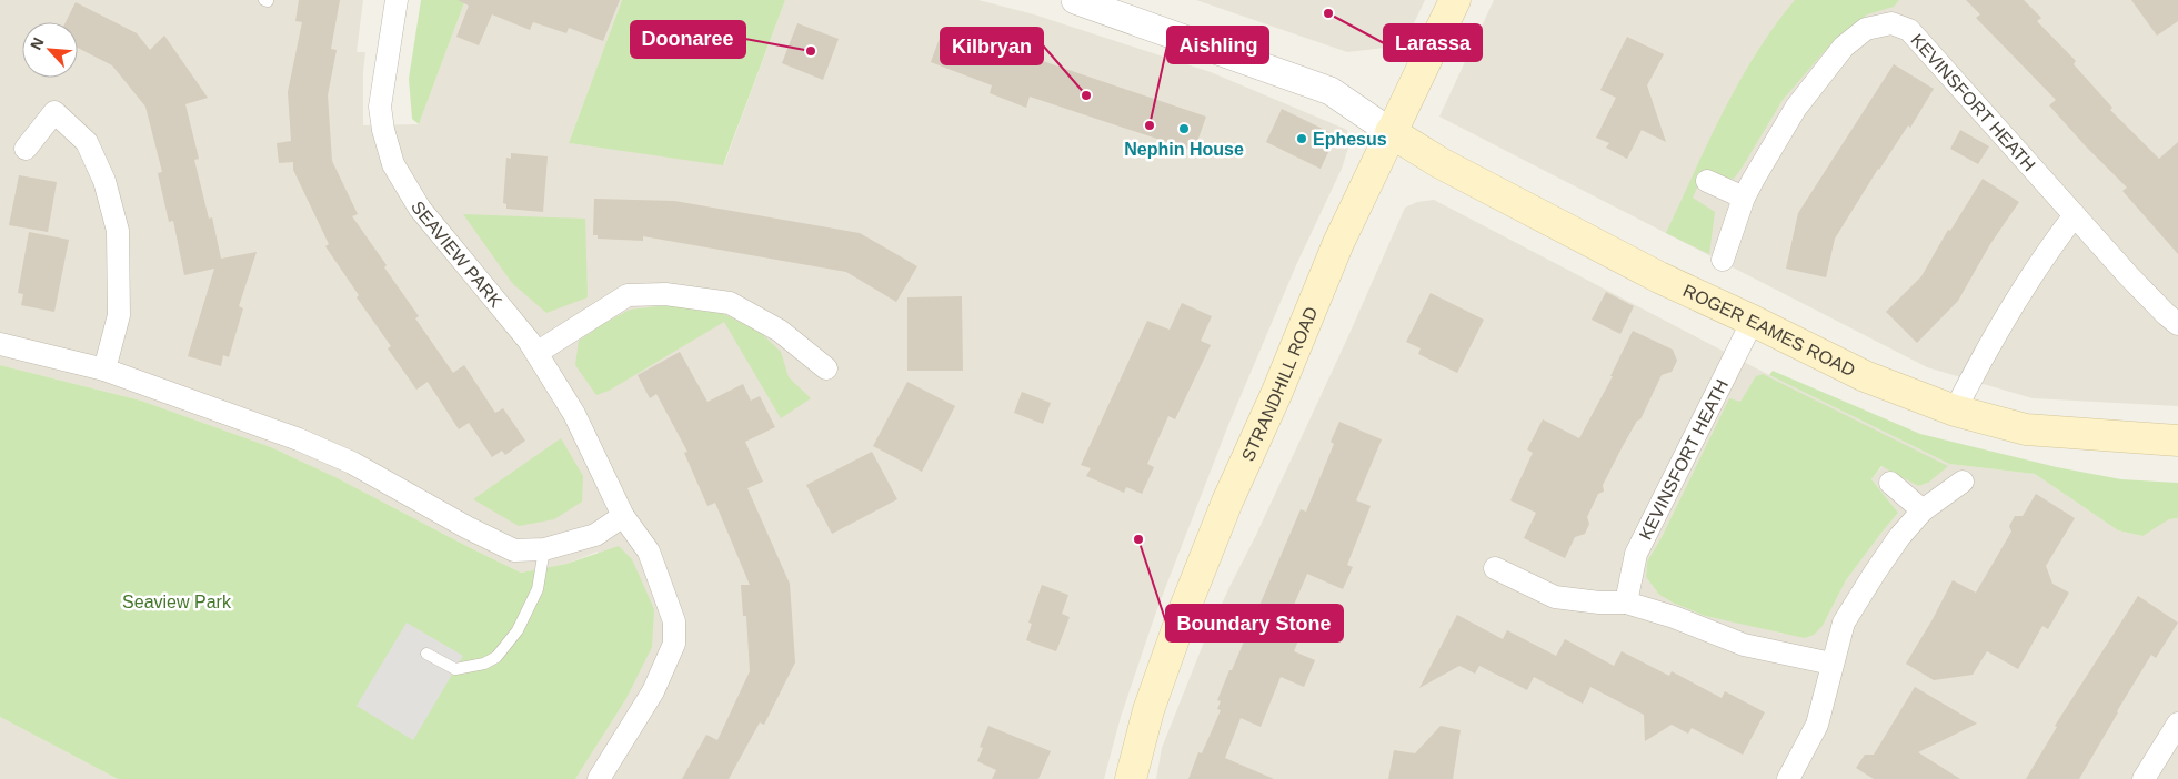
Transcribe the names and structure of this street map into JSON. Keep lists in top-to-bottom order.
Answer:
{
  "streets": {
    "main road": ["ROGER EAMES ROAD", "STRANDHILL ROAD"],
    "street": ["KEVINSFORT HEATH", "SEAVIEW PARK"]
  },
  "crossings": [
    ["KEVINSFORT HEATH", "ROGER EAMES ROAD"],
    ["ROGER EAMES ROAD", "STRANDHILL ROAD"]
  ],
  "parks": ["Seaview Park"],
  "places": [
    "Larassa",
    "Doonaree",
    "Kilbryan",
    "Aishling",
    "Nephin House",
    "Ephesus",
    "Boundary Stone"
  ],
  "north": "top left"
}
